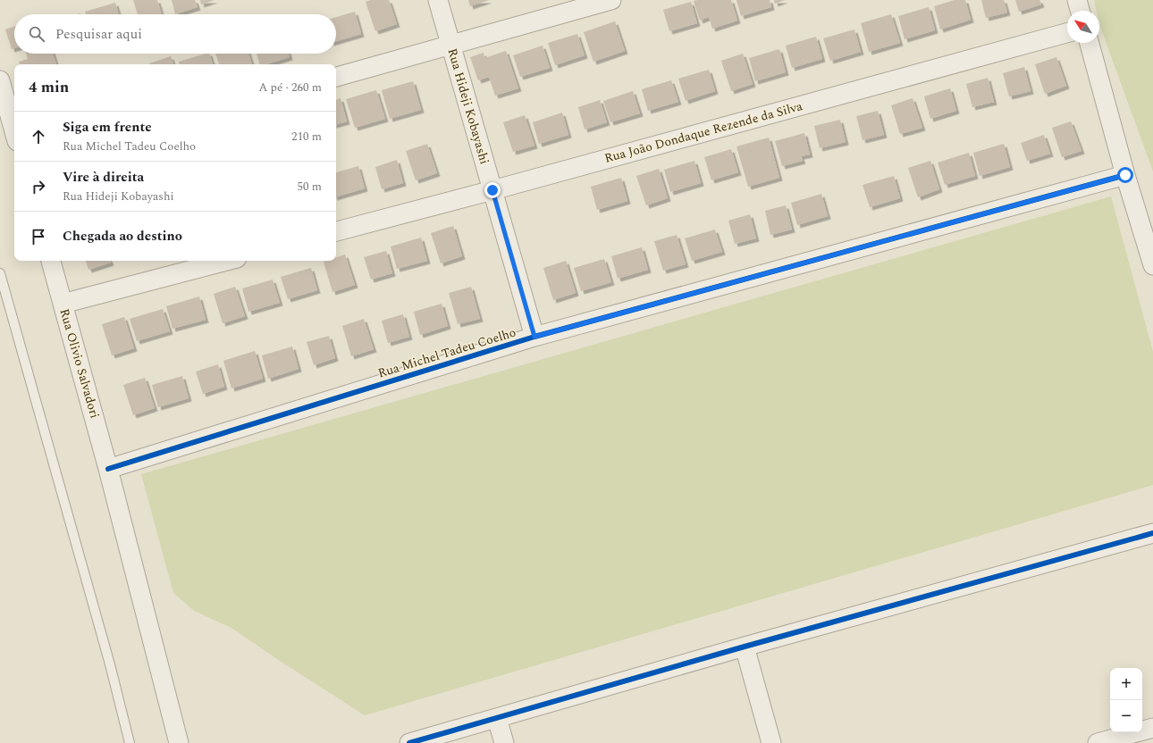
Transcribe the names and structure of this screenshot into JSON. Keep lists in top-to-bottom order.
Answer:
{
  "streets": {
    "street": [
      "Rua Hideji Kobayashi",
      "Rua João Dondaque Rezende da Silva",
      "Rua Michel Tadeu Coelho",
      "Rua Olivio Salvadori"
    ]
  },
  "crossings": [
    ["Rua Hideji Kobayashi", "Rua João Dondaque Rezende da Silva"],
    ["Rua Hideji Kobayashi", "Rua Michel Tadeu Coelho"],
    ["Rua Michel Tadeu Coelho", "Rua Olivio Salvadori"]
  ],
  "north": "top left",
  "page": {
    "search": "Pesquisar aqui",
    "heading": ["4 min", "A pé · 260 m"],
    "list": [
      ["Siga em frente", "Rua Michel Tadeu Coelho", "210 m"],
      ["Vire à direita", "Rua Hideji Kobayashi", "50 m"],
      "Chegada ao destino"
    ],
    "map_buttons": ["+", "−"]
  }
}
